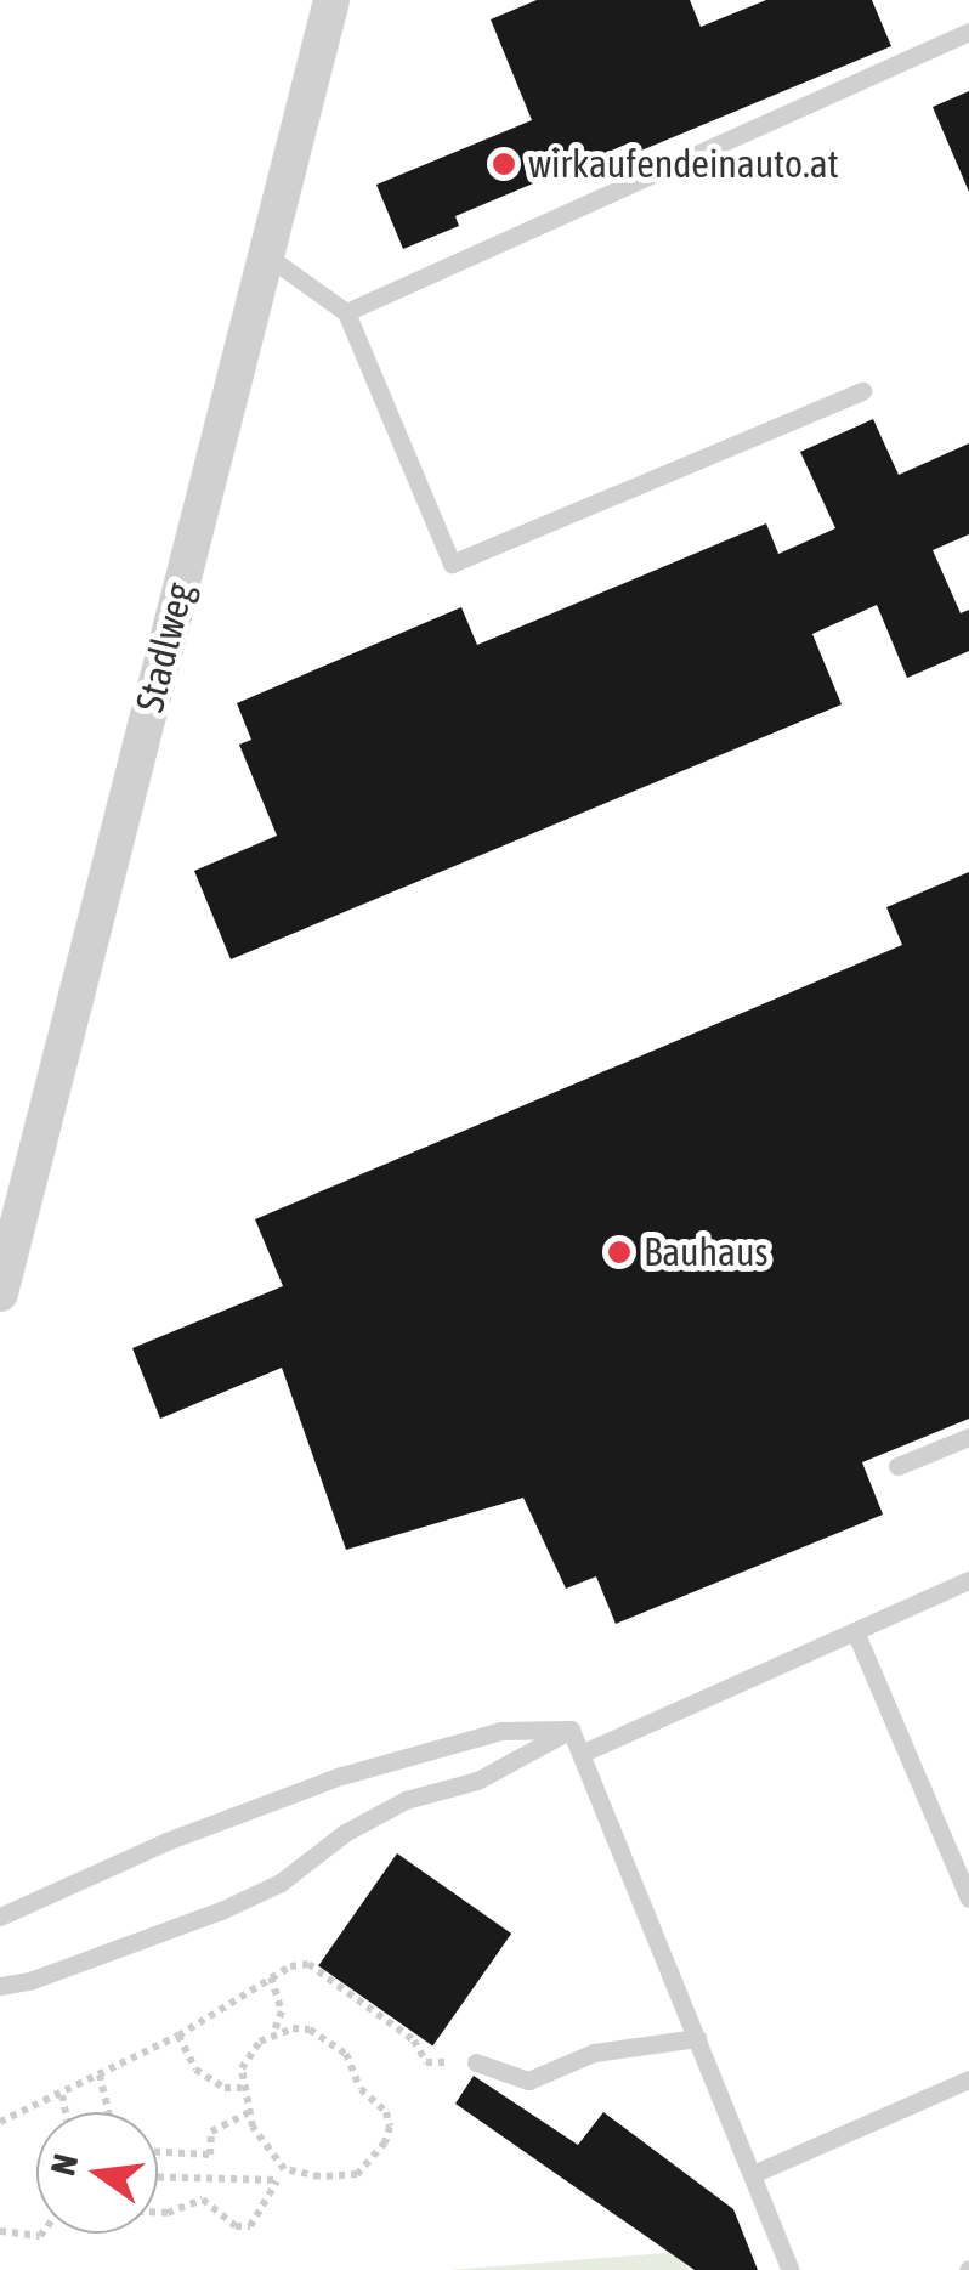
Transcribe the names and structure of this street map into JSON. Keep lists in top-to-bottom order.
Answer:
{
  "streets": {
    "street": ["Stadlweg"]
  },
  "places": ["wirkaufendeinauto.at", "Bauhaus"],
  "north": "left"
}
